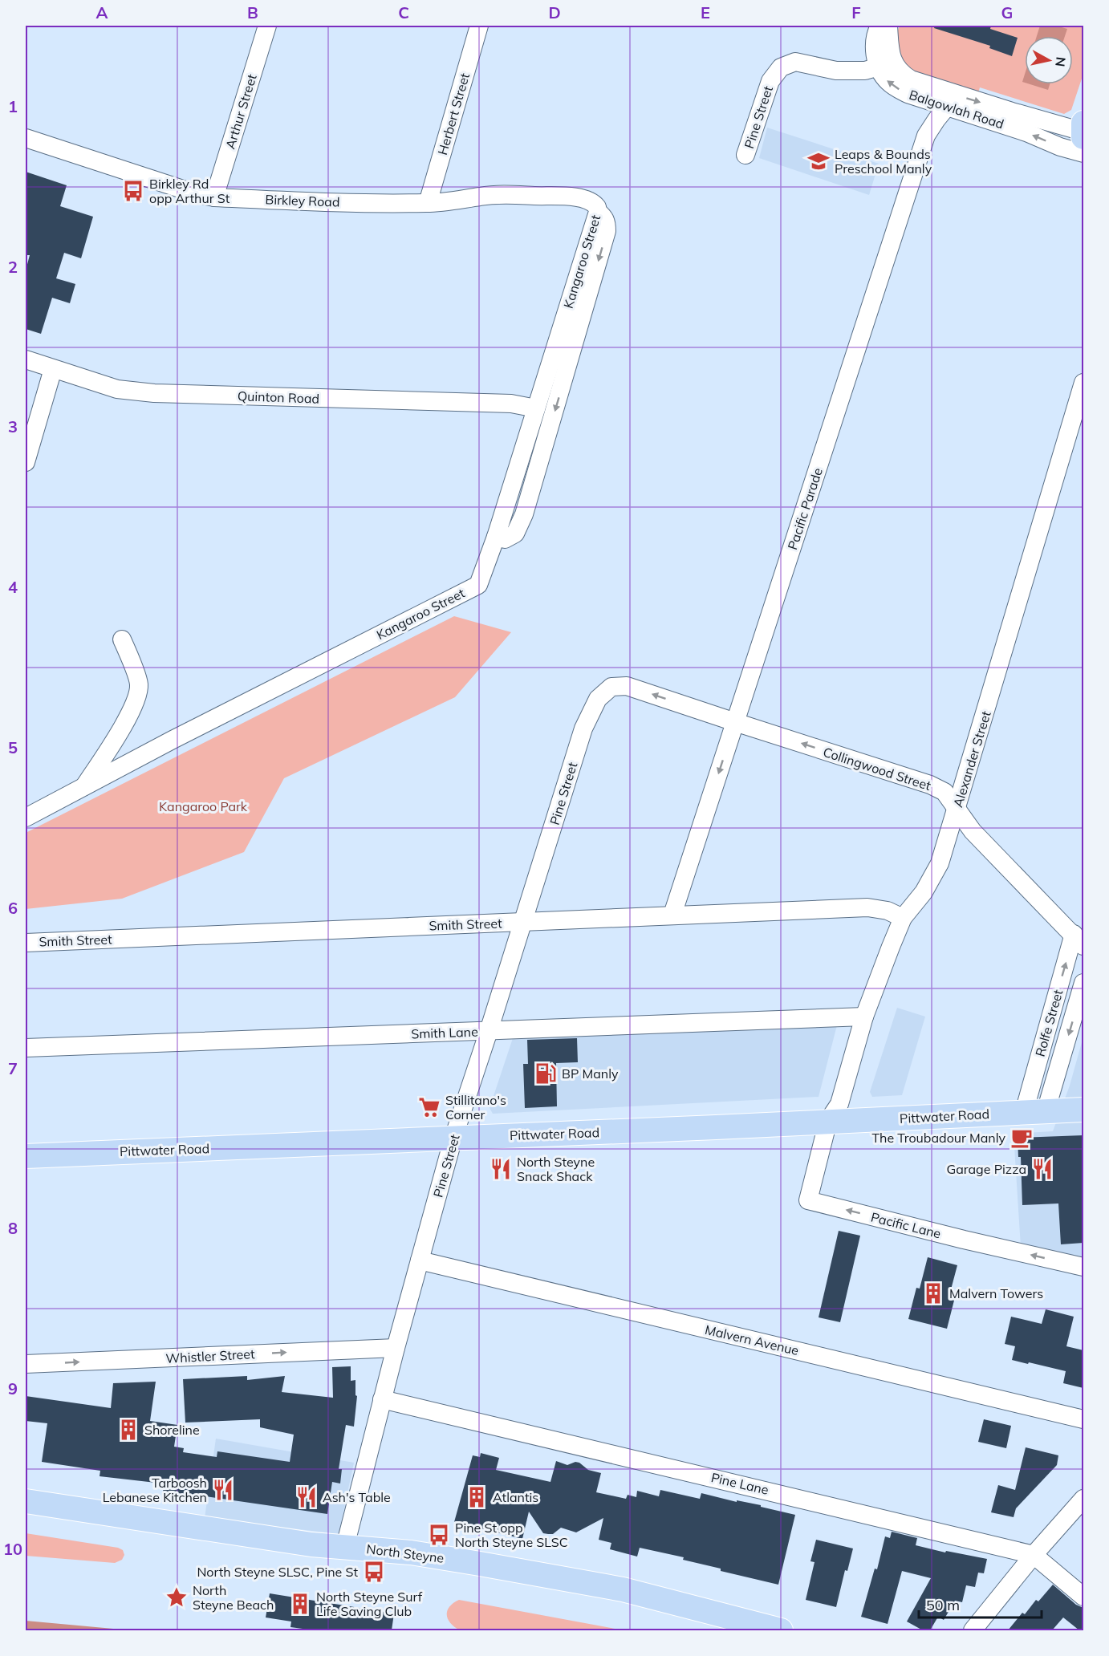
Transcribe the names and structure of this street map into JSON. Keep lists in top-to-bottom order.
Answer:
{
  "streets": {
    "main road": ["Pittwater Road", "North Steyne"],
    "street": [
      "Balgowlah Road",
      "Arthur Street",
      "Herbert Street",
      "Pine Street",
      "Birkley Road",
      "Kangaroo Street",
      "Quinton Road",
      "Pacific Parade",
      "Alexander Street",
      "Collingwood Street",
      "Smith Street",
      "Rolfe Street",
      "Smith Lane",
      "Pacific Lane",
      "Malvern Avenue",
      "Whistler Street",
      "Pine Lane"
    ]
  },
  "crossings": [
    ["Balgowlah Road", "Pine Street"],
    ["Balgowlah Road", "Pacific Parade"],
    ["Arthur Street", "Birkley Road"],
    ["Herbert Street", "Birkley Road"],
    ["Pine Street", "Collingwood Street"],
    ["Pine Street", "Smith Street"],
    ["Pine Street", "Smith Lane"],
    ["Pine Street", "Pittwater Road"],
    ["Pine Street", "Malvern Avenue"],
    ["Pine Street", "Whistler Street"],
    ["Pine Street", "Pine Lane"],
    ["Pine Street", "North Steyne"],
    ["Birkley Road", "Kangaroo Street"],
    ["Kangaroo Street", "Quinton Road"],
    ["Pacific Parade", "Collingwood Street"],
    ["Pacific Parade", "Smith Street"],
    ["Alexander Street", "Collingwood Street"],
    ["Alexander Street", "Smith Street"],
    ["Alexander Street", "Smith Lane"],
    ["Alexander Street", "Pittwater Road"],
    ["Alexander Street", "Pacific Lane"],
    ["Collingwood Street", "Rolfe Street"],
    ["Rolfe Street", "Pittwater Road"],
    ["Pittwater Road", "Pacific Lane"]
  ],
  "one_way": ["Collingwood Street", "Pacific Lane", "Whistler Street"],
  "parks": ["Kangaroo Park"],
  "places": {
    "school or university": ["Leaps & Bounds Preschool Manly"],
    "bus stop": ["Birkley Rd opp Arthur St", "Pine St opp North Steyne SLSC", "North Steyne SLSC, Pine St"],
    "fuel station": ["BP Manly"],
    "supermarket": ["Stillitano's Corner"],
    "cafe": ["The Troubadour Manly"],
    "restaurant": [
      "North Steyne Snack Shack",
      "Garage Pizza",
      "Tarboosh Lebanese Kitchen",
      "Ash's Table"
    ],
    "building": [
      "Malvern Towers",
      "Shoreline",
      "Atlantis",
      "North Steyne Surf Life Saving Club"
    ],
    "place": ["North Steyne Beach"]
  },
  "scale_bar": "50 m",
  "north": "right",
  "grid": {
    "columns": [
      "A",
      "B",
      "C",
      "D",
      "E",
      "F",
      "G"
    ],
    "rows": [
      "1",
      "2",
      "3",
      "4",
      "5",
      "6",
      "7",
      "8",
      "9",
      "10"
    ]
  }
}
